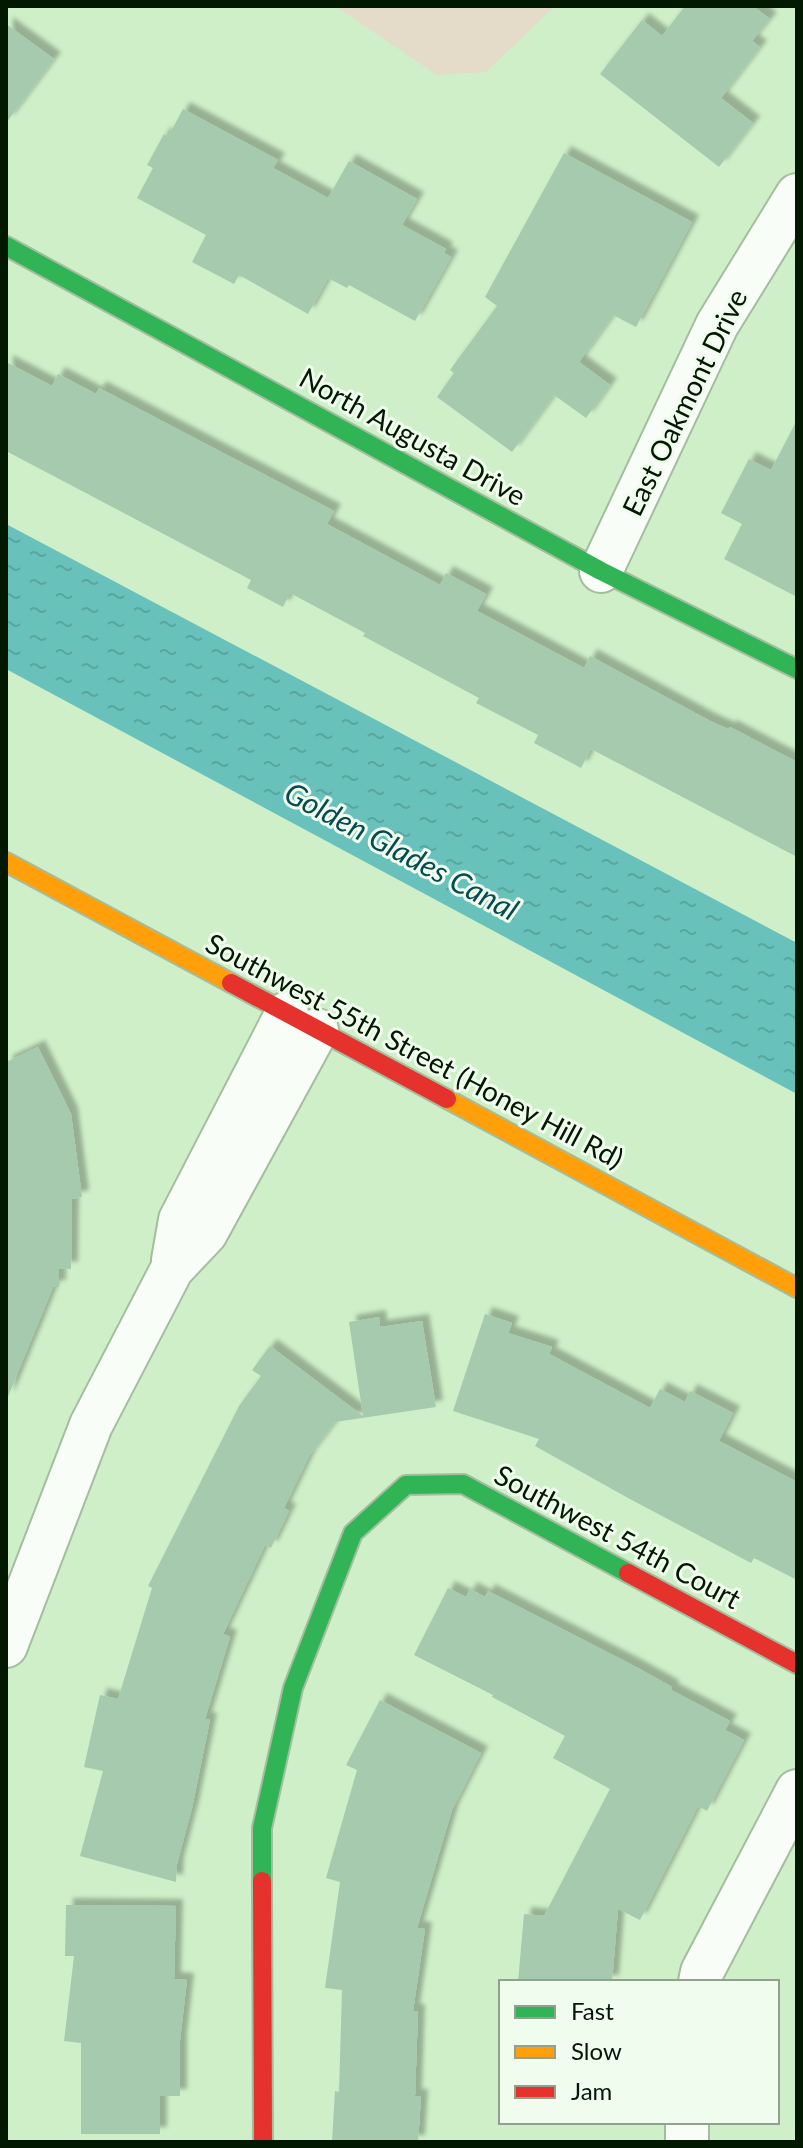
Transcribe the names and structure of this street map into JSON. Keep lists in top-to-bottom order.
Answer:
{
  "streets": {
    "street": [
      "East Oakmont Drive",
      "North Augusta Drive",
      "Southwest 55th Street (Honey Hill Rd)",
      "Southwest 54th Court"
    ]
  },
  "crossings": [
    ["East Oakmont Drive", "North Augusta Drive"]
  ],
  "water": ["Golden Glades Canal"],
  "legend": ["Fast", "Slow", "Jam"]
}
